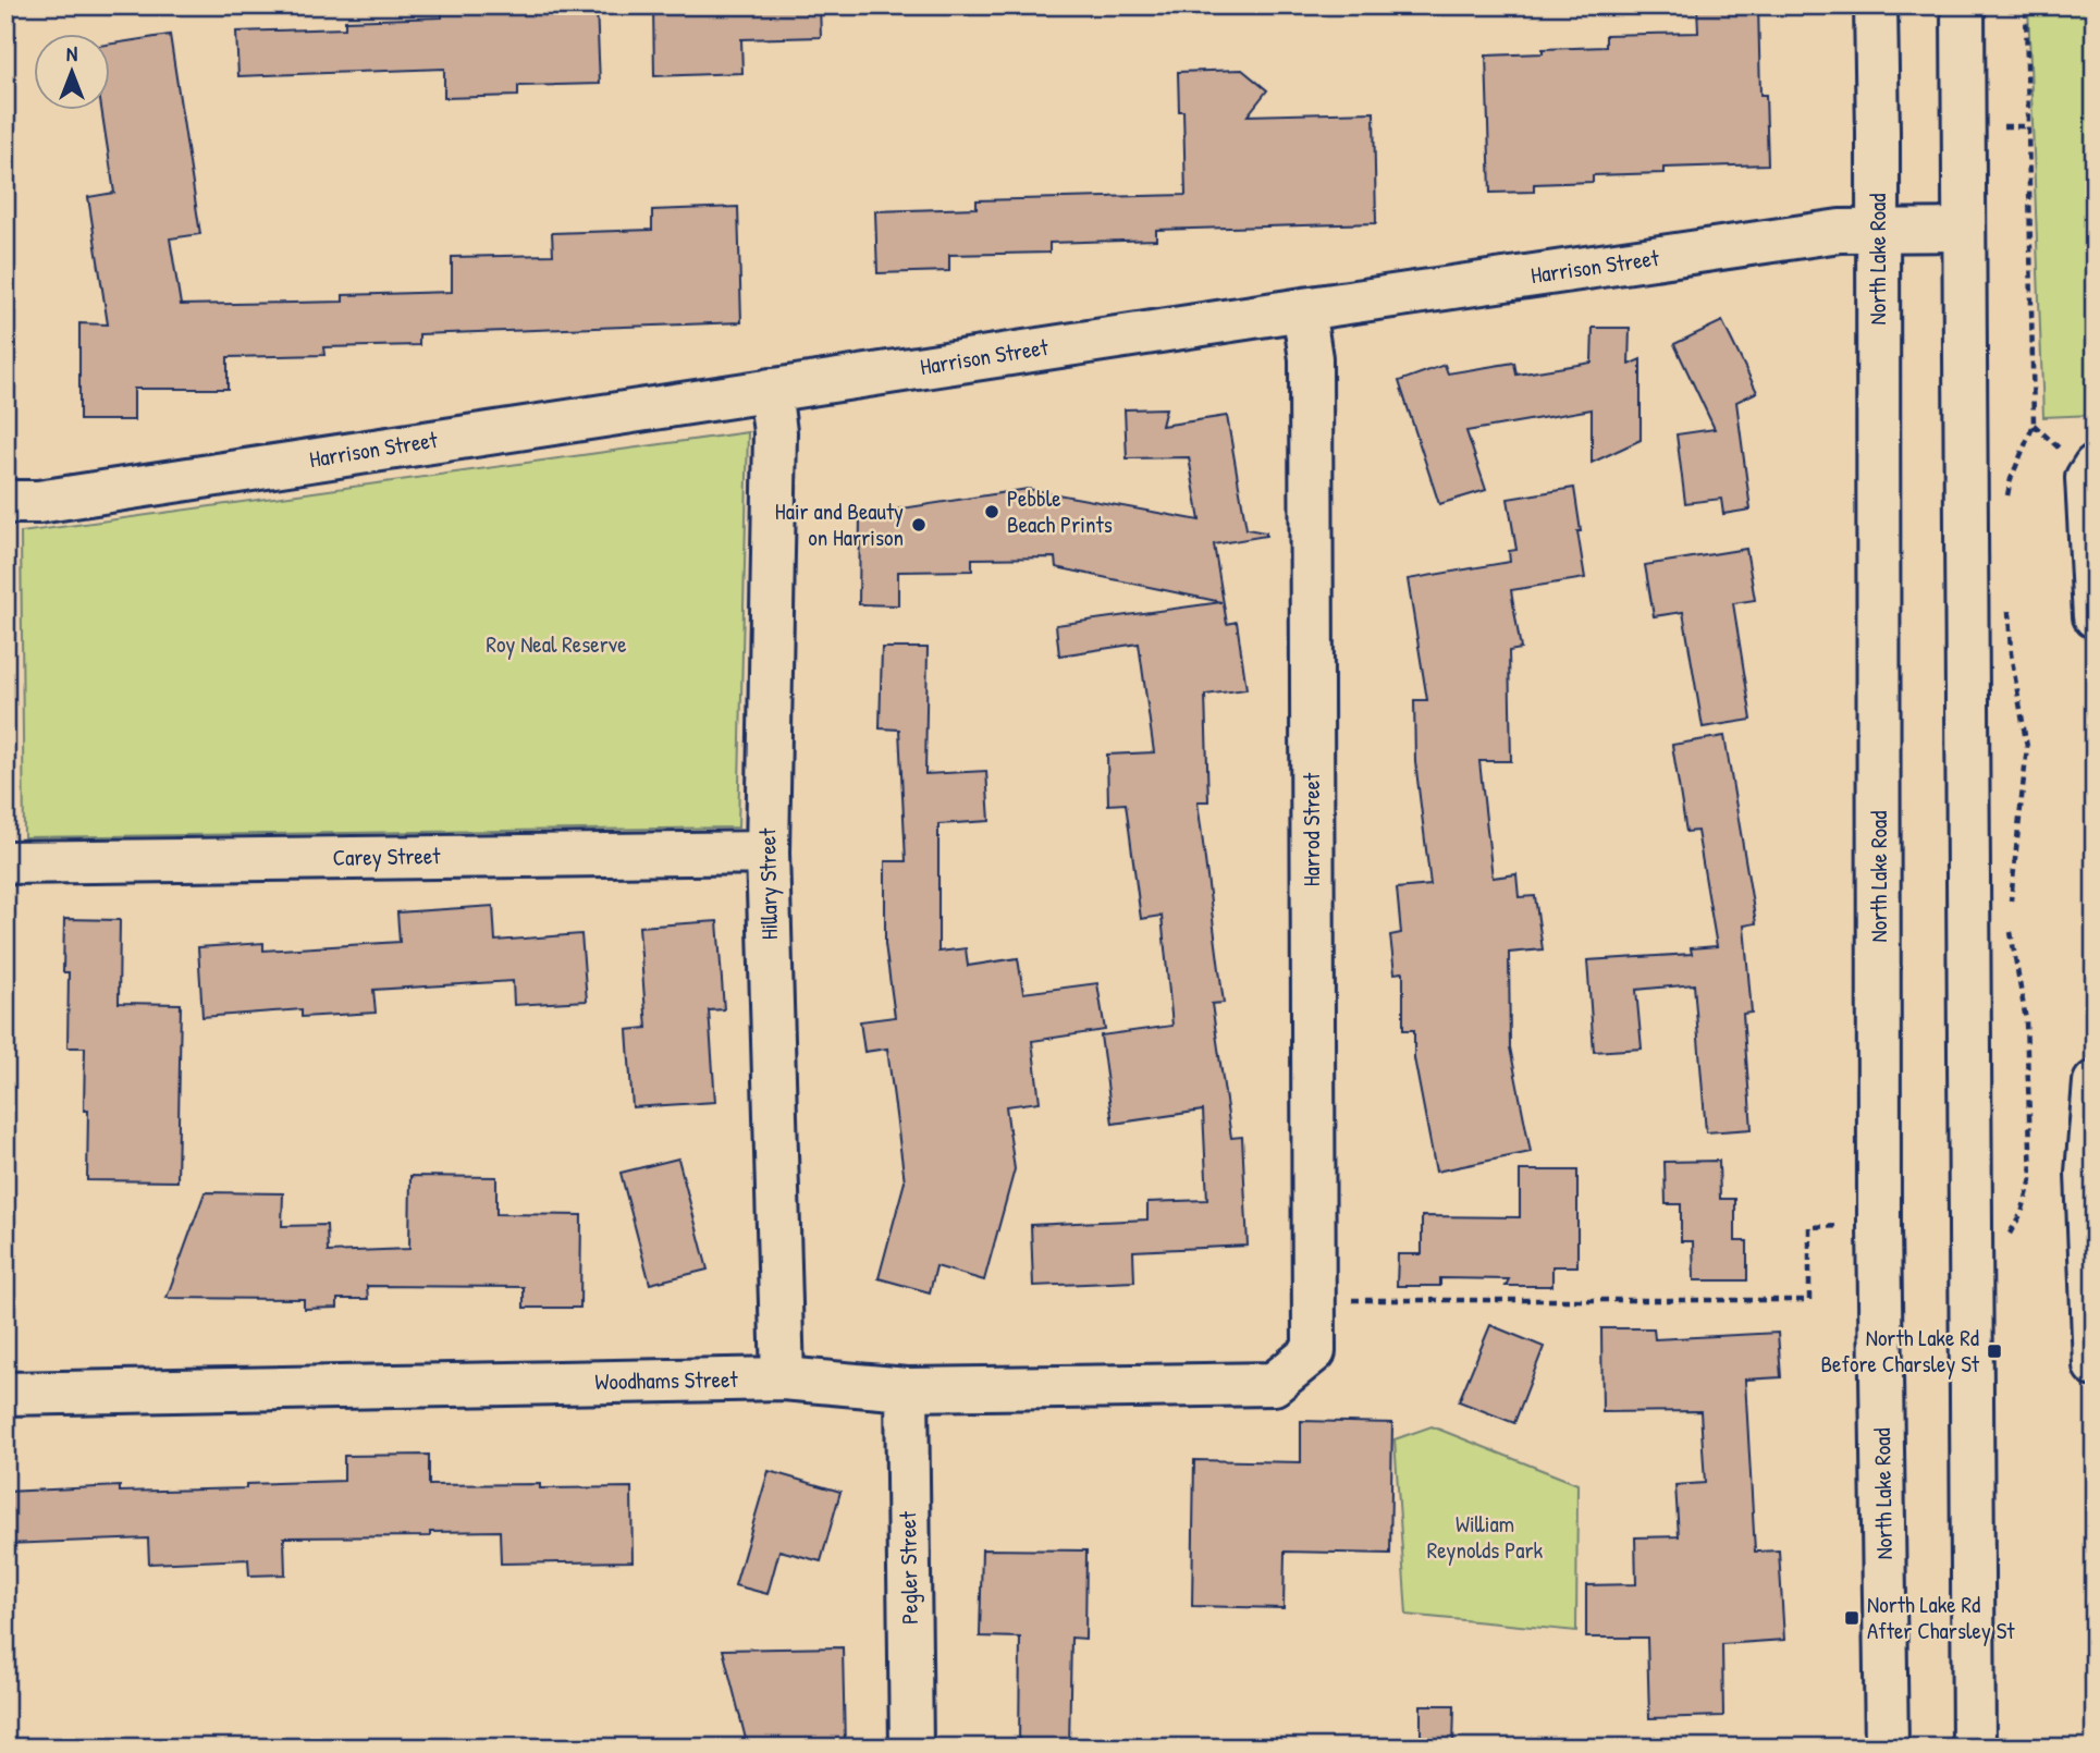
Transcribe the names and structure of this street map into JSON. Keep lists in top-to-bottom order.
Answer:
{
  "streets": {
    "street": [
      "North Lake Road",
      "Harrison Street",
      "Harrod Street",
      "Carey Street",
      "Hillary Street",
      "Woodhams Street",
      "Pegler Street"
    ]
  },
  "crossings": [
    ["North Lake Road", "Harrison Street"],
    ["Harrison Street", "Harrod Street"],
    ["Harrison Street", "Hillary Street"],
    ["Harrod Street", "Woodhams Street"],
    ["Carey Street", "Hillary Street"],
    ["Hillary Street", "Woodhams Street"],
    ["Woodhams Street", "Pegler Street"]
  ],
  "parks": ["Roy Neal Reserve", "William Reynolds Park"],
  "places": {
    "other": ["Pebble Beach Prints", "Hair and Beauty on Harrison"],
    "transit": ["North Lake Rd Before Charsley St", "North Lake Rd After Charsley St"]
  },
  "north": "top"
}
